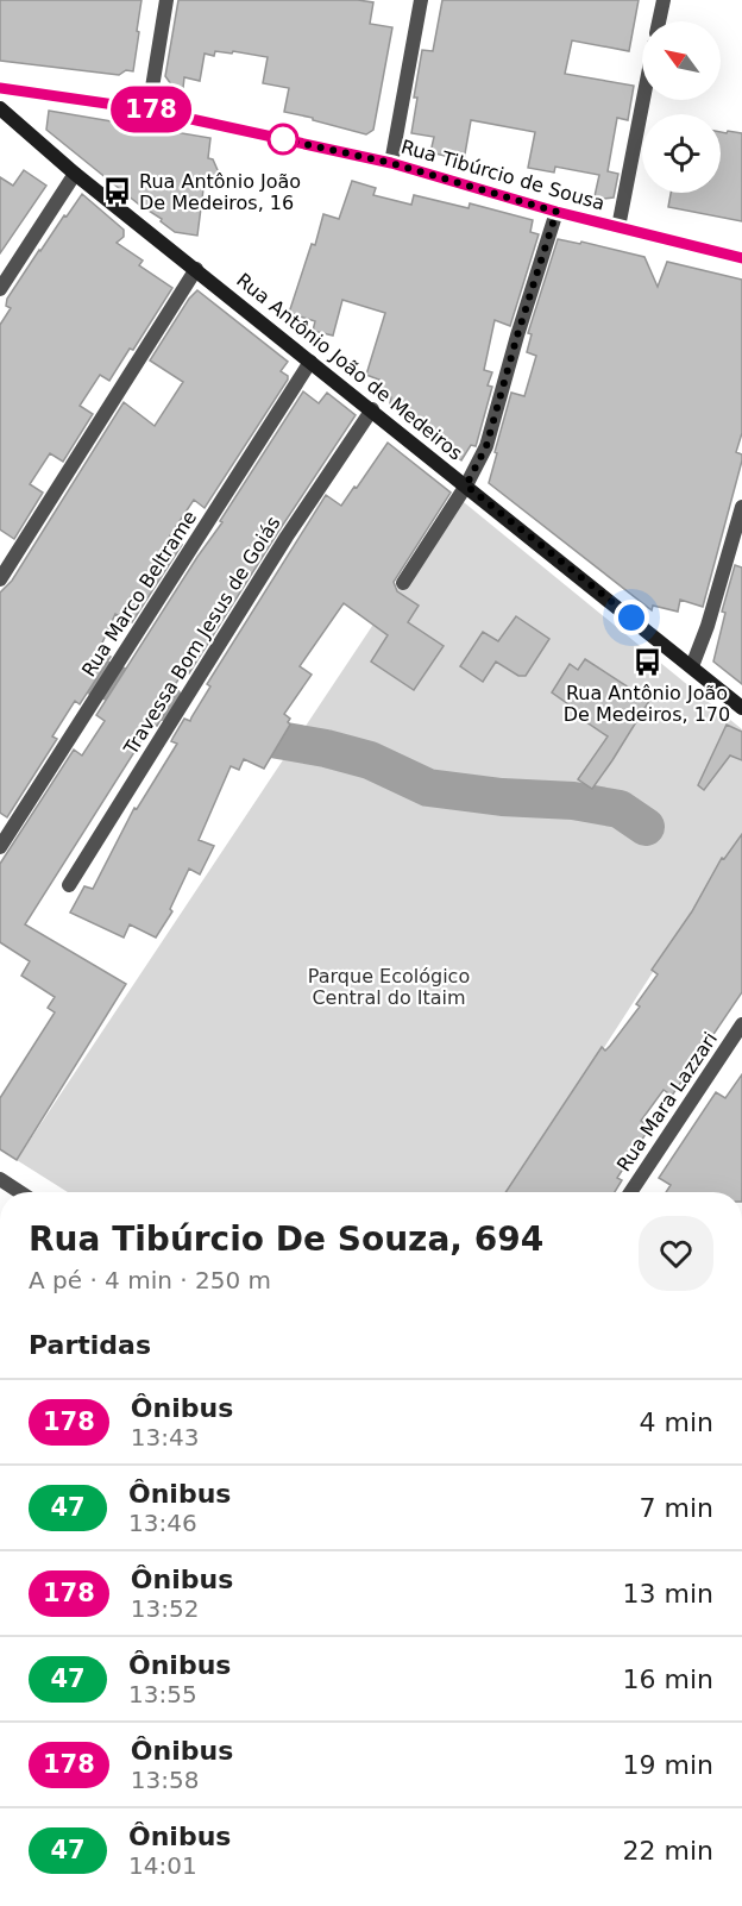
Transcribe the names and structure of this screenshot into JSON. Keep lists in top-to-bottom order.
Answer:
{
  "streets": {
    "street": [
      "Rua Tibúrcio de Sousa",
      "Rua Antônio João de Medeiros",
      "Rua Marco Beltrame",
      "Travessa Bom Jesus de Goiás",
      "Rua Mara Lazzari"
    ]
  },
  "crossings": [
    ["Rua Antônio João de Medeiros", "Rua Marco Beltrame"],
    ["Rua Antônio João de Medeiros", "Travessa Bom Jesus de Goiás"]
  ],
  "parks": ["Parque Ecológico Central do Itaim"],
  "places": {
    "bus stop": ["Rua Antônio João De Medeiros, 16", "Rua Antônio João De Medeiros, 170"]
  },
  "lines": ["bus line 178"],
  "north": "top left",
  "page": {
    "on_map": "178",
    "heading": [
      ["Rua Tibúrcio De Souza, 694", "A pé · 4 min · 250 m"],
      "Partidas"
    ],
    "list": [
      {
        "mark": "178",
        "name": "Ônibus",
        "note": "13:43",
        "value": "4 min"
      },
      {
        "mark": "47",
        "name": "Ônibus",
        "note": "13:46",
        "value": "7 min"
      },
      {
        "mark": "178",
        "name": "Ônibus",
        "note": "13:52",
        "value": "13 min"
      },
      {
        "mark": "47",
        "name": "Ônibus",
        "note": "13:55",
        "value": "16 min"
      },
      {
        "mark": "178",
        "name": "Ônibus",
        "note": "13:58",
        "value": "19 min"
      },
      {
        "mark": "47",
        "name": "Ônibus",
        "note": "14:01",
        "value": "22 min"
      }
    ]
  }
}
